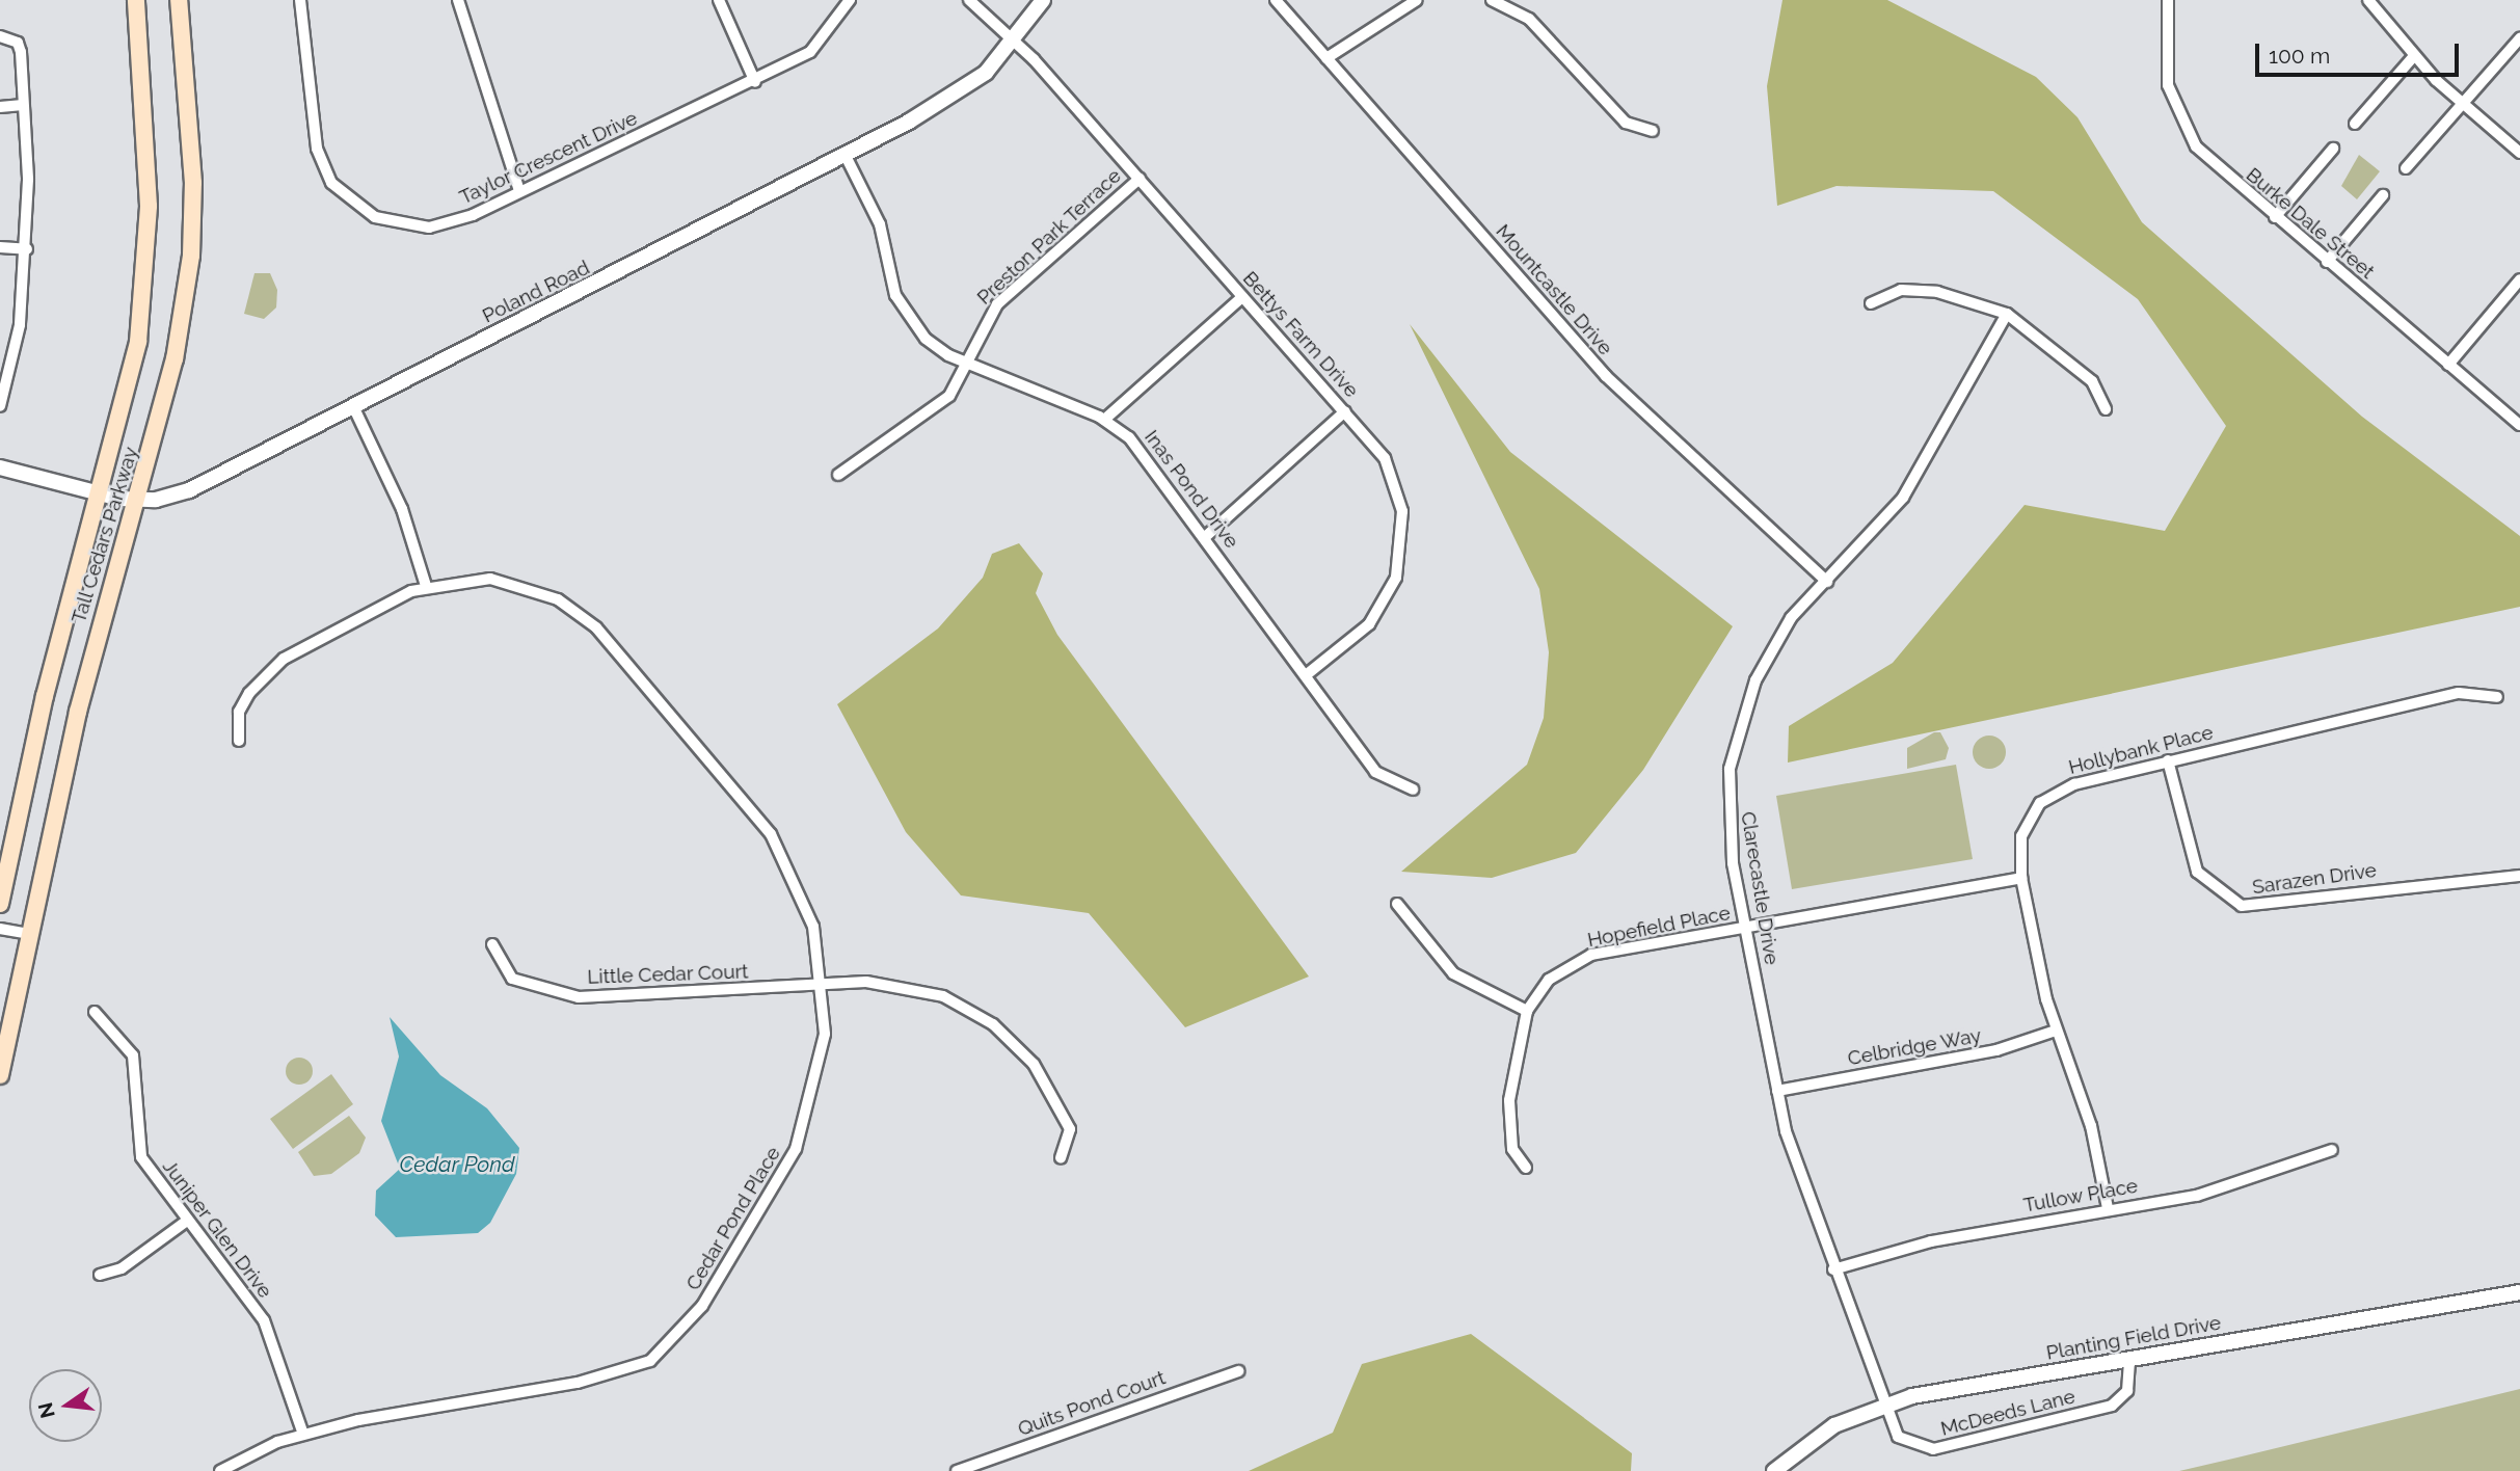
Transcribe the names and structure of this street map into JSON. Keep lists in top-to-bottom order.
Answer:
{
  "streets": {
    "main road": ["Tall Cedars Parkway"],
    "street": [
      "Taylor Crescent Drive",
      "Burke Dale Street",
      "Preston Park Terrace",
      "Mountcastle Drive",
      "Poland Road",
      "Bettys Farm Drive",
      "Inas Pond Drive",
      "Hollybank Place",
      "Sarazen Drive",
      "Clarecastle Drive",
      "Hopefield Place",
      "Little Cedar Court",
      "Celbridge Way",
      "Tullow Place",
      "Cedar Pond Place",
      "Juniper Glen Drive",
      "Planting Field Drive",
      "Quits Pond Court",
      "McDeeds Lane"
    ]
  },
  "crossings": [
    ["Preston Park Terrace", "Bettys Farm Drive"],
    ["Preston Park Terrace", "Inas Pond Drive"],
    ["Mountcastle Drive", "Clarecastle Drive"],
    ["Poland Road", "Bettys Farm Drive"],
    ["Poland Road", "Inas Pond Drive"],
    ["Poland Road", "Tall Cedars Parkway"],
    ["Bettys Farm Drive", "Inas Pond Drive"],
    ["Hollybank Place", "Sarazen Drive"],
    ["Hollybank Place", "Hopefield Place"],
    ["Hollybank Place", "Celbridge Way"],
    ["Hollybank Place", "Tullow Place"],
    ["Clarecastle Drive", "Hopefield Place"],
    ["Clarecastle Drive", "Celbridge Way"],
    ["Clarecastle Drive", "Tullow Place"],
    ["Clarecastle Drive", "Planting Field Drive"],
    ["Clarecastle Drive", "McDeeds Lane"],
    ["Little Cedar Court", "Cedar Pond Place"],
    ["Cedar Pond Place", "Juniper Glen Drive"],
    ["Planting Field Drive", "McDeeds Lane"]
  ],
  "water": ["Cedar Pond"],
  "scale_bar": "100 m",
  "north": "left"
}
